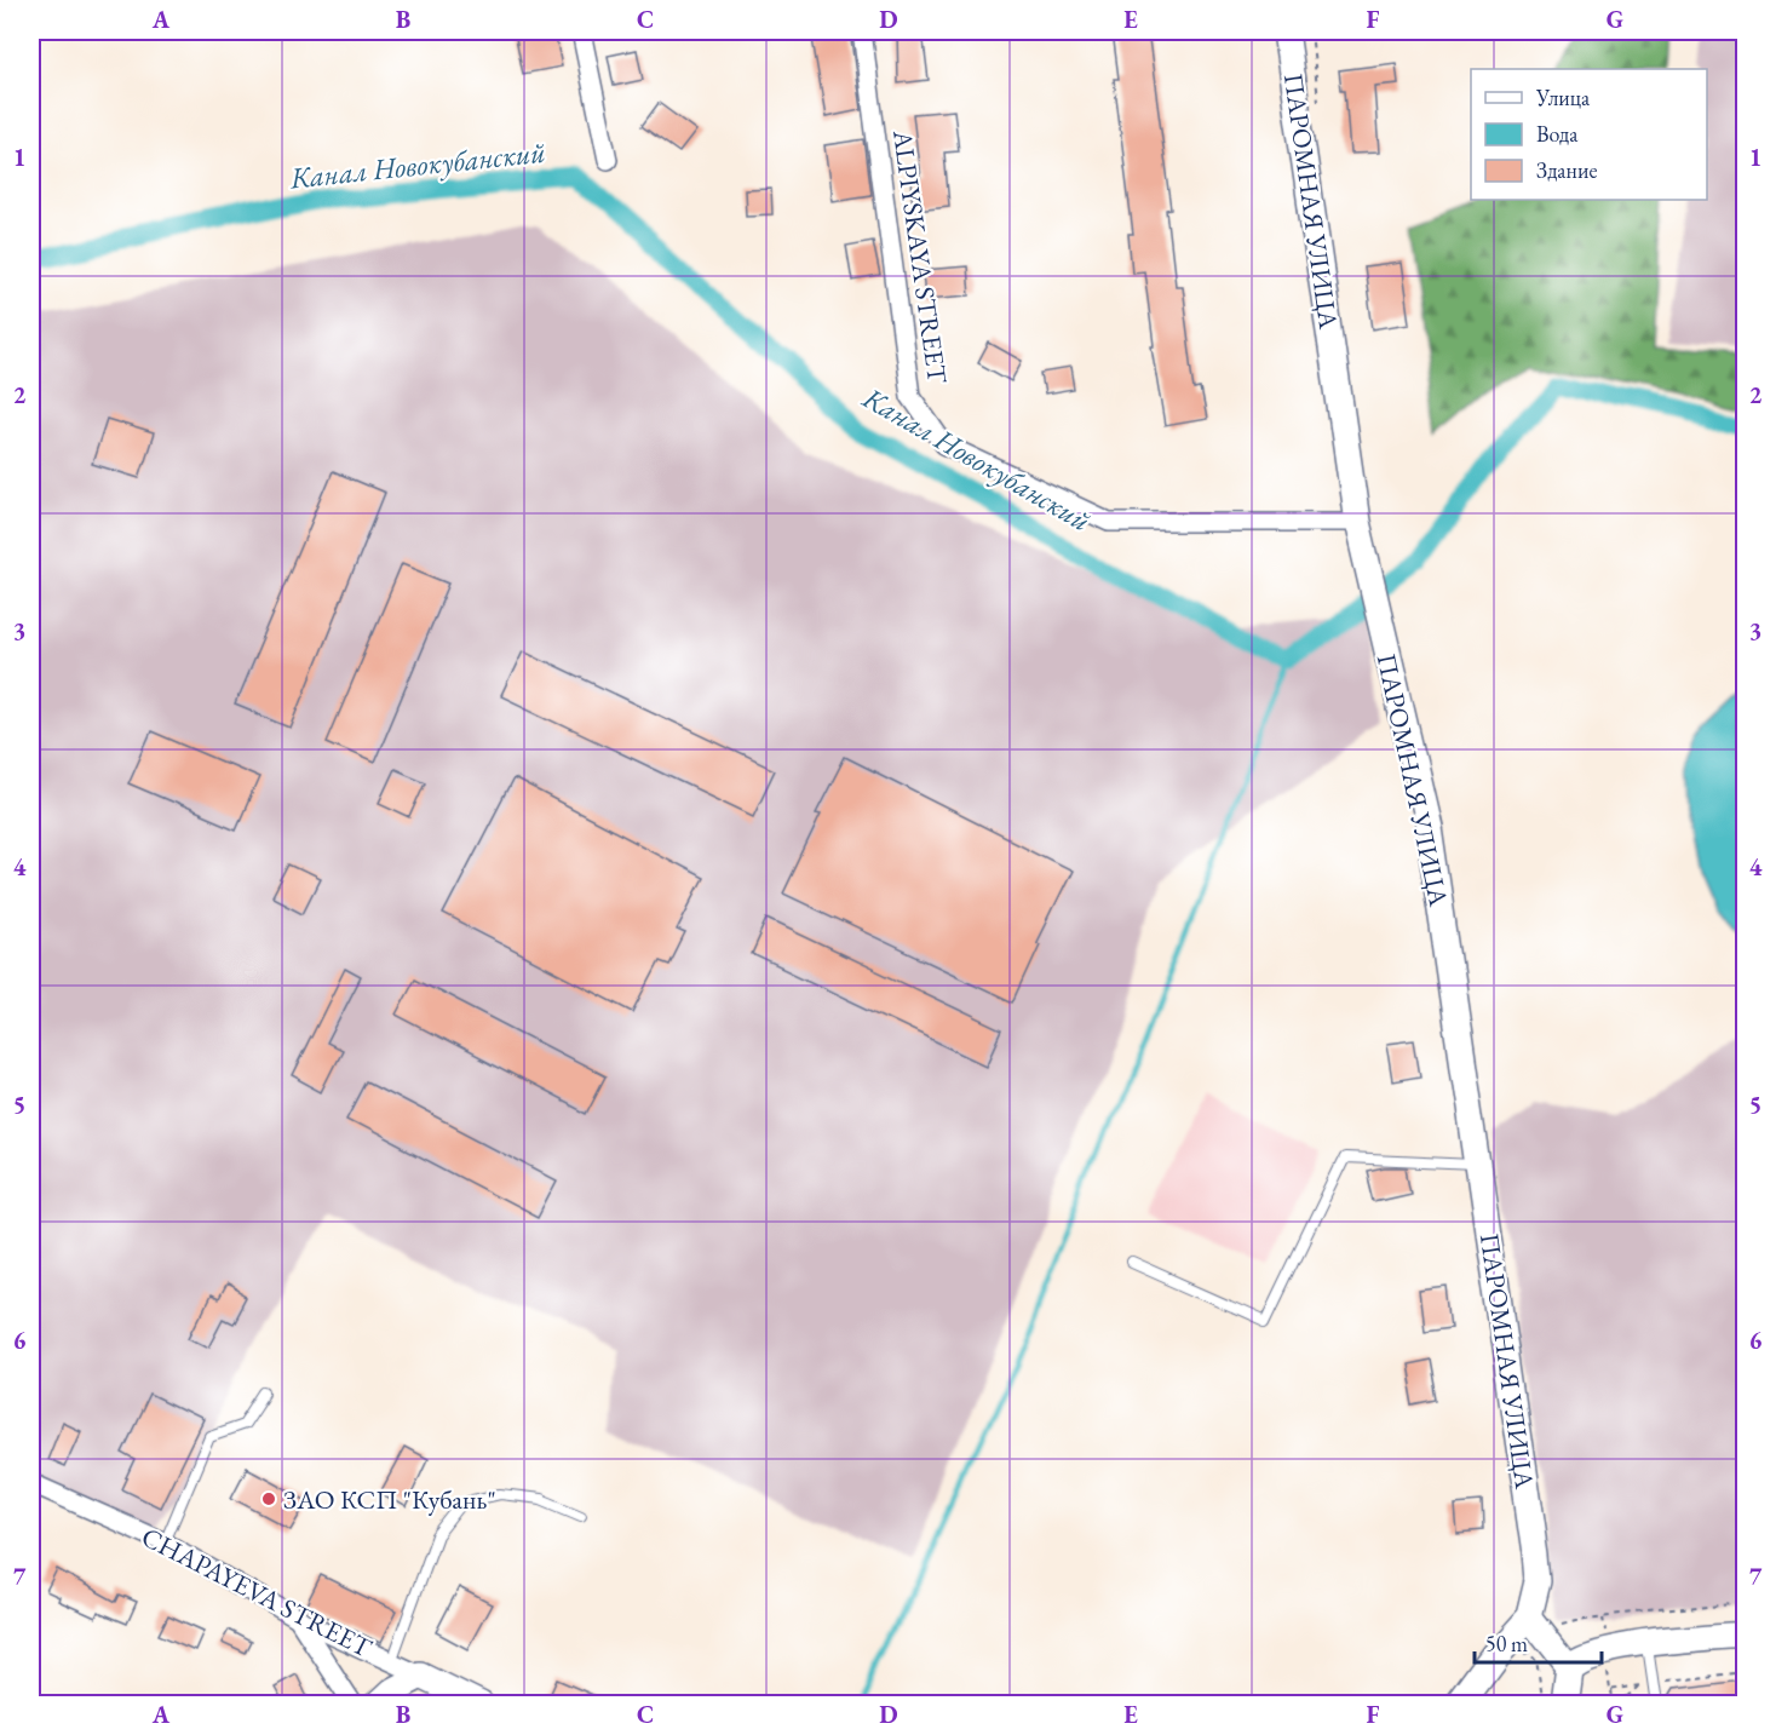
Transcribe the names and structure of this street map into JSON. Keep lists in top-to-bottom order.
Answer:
{
  "streets": {
    "main road": ["ПАРОМНАЯ УЛИЦА", "CHAPAYEVA STREET"],
    "street": ["ALPIYSKAYA STREET"]
  },
  "crossings": [
    ["ПАРОМНАЯ УЛИЦА", "ALPIYSKAYA STREET"]
  ],
  "water": ["Канал Новокубанский"],
  "places": ["ЗАО КСП \"Кубань\""],
  "legend": ["Улица", "Вода", "Здание"],
  "scale_bar": "50 m",
  "grid": {
    "columns": [
      "A",
      "B",
      "C",
      "D",
      "E",
      "F",
      "G"
    ],
    "rows": [
      "1",
      "2",
      "3",
      "4",
      "5",
      "6",
      "7"
    ]
  }
}
